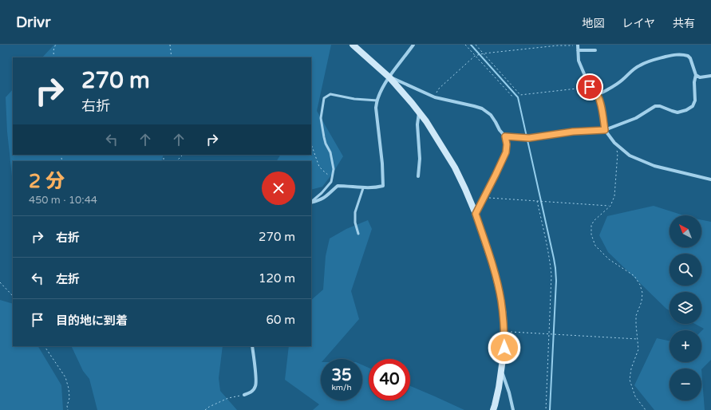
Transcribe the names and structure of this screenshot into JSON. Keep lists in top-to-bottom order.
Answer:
{
  "north": "top left",
  "page": {
    "header": "Drivr",
    "nav": ["地図", "レイヤ", "共有"],
    "turn": ["270 m", "右折"],
    "heading": ["2 分", "450 m · 10:44"],
    "map_buttons": ["+", "−"],
    "list": [
      {
        "name": "右折",
        "value": "270 m"
      },
      {
        "name": "左折",
        "value": "120 m"
      },
      {
        "name": "目的地に到着",
        "value": "60 m"
      }
    ],
    "speed": "35 km/h",
    "limit": "40"
  }
}
